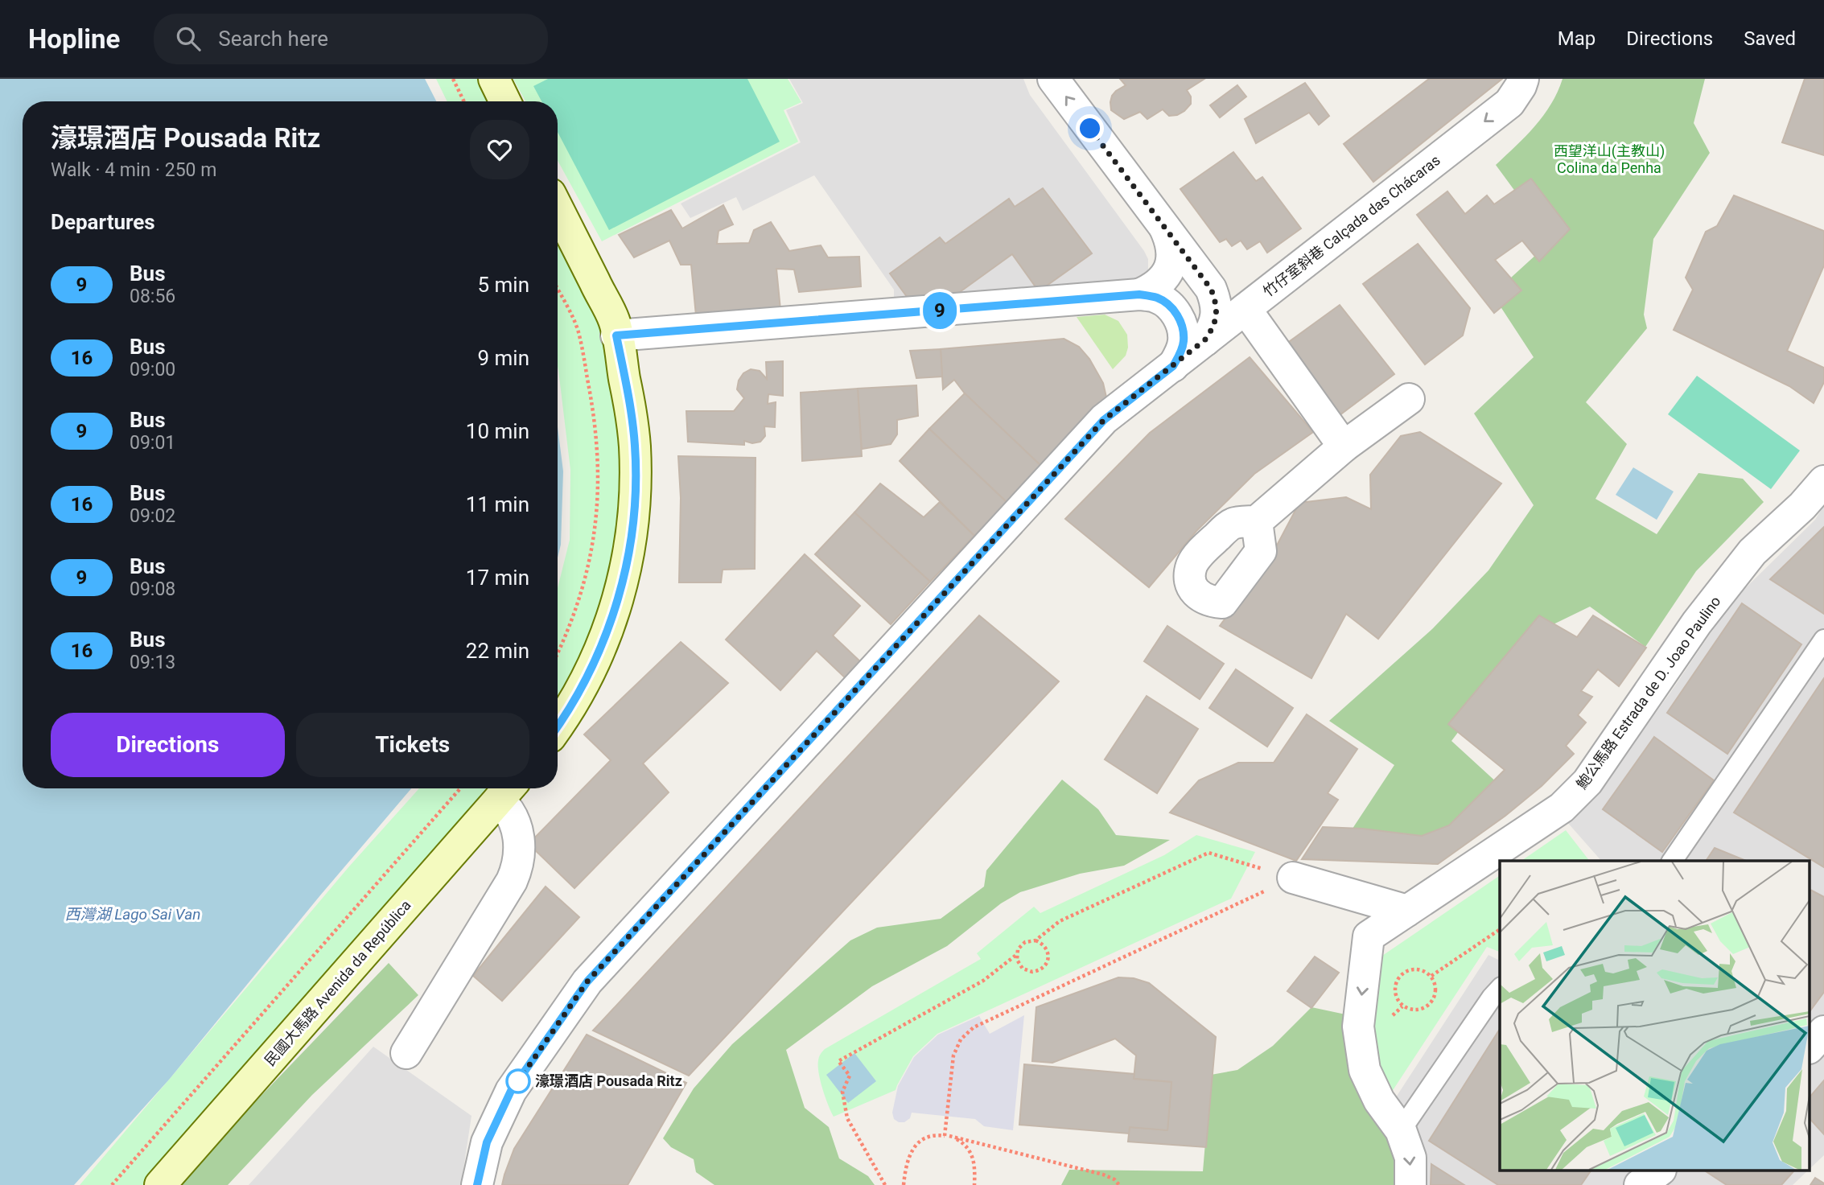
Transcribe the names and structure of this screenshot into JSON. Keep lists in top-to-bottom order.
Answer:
{
  "streets": {
    "street": ["竹仔室斜巷 Calçada das Chácaras", "鮑公馬路 Estrada de D. Joao Paulino", "民國大馬路 Avenida da República"]
  },
  "water": ["西灣湖 Lago Sai Van"],
  "parks": ["西望洋山(主教山) Colina da Penha"],
  "places": ["濠璟酒店 Pousada Ritz"],
  "lines": ["bus line 9"],
  "page": {
    "header": "Hopline",
    "search": "Search here",
    "nav": ["Map", "Directions", "Saved"],
    "on_map": "9",
    "heading": [
      ["濠璟酒店 Pousada Ritz", "Walk · 4 min · 250 m"],
      "Departures"
    ],
    "list": [
      {
        "mark": "9",
        "name": "Bus",
        "note": "08:56",
        "value": "5 min"
      },
      {
        "mark": "16",
        "name": "Bus",
        "note": "09:00",
        "value": "9 min"
      },
      {
        "mark": "9",
        "name": "Bus",
        "note": "09:01",
        "value": "10 min"
      },
      {
        "mark": "16",
        "name": "Bus",
        "note": "09:02",
        "value": "11 min"
      },
      {
        "mark": "9",
        "name": "Bus",
        "note": "09:08",
        "value": "17 min"
      },
      {
        "mark": "16",
        "name": "Bus",
        "note": "09:13",
        "value": "22 min"
      }
    ],
    "buttons": ["Directions", "Tickets"]
  }
}
